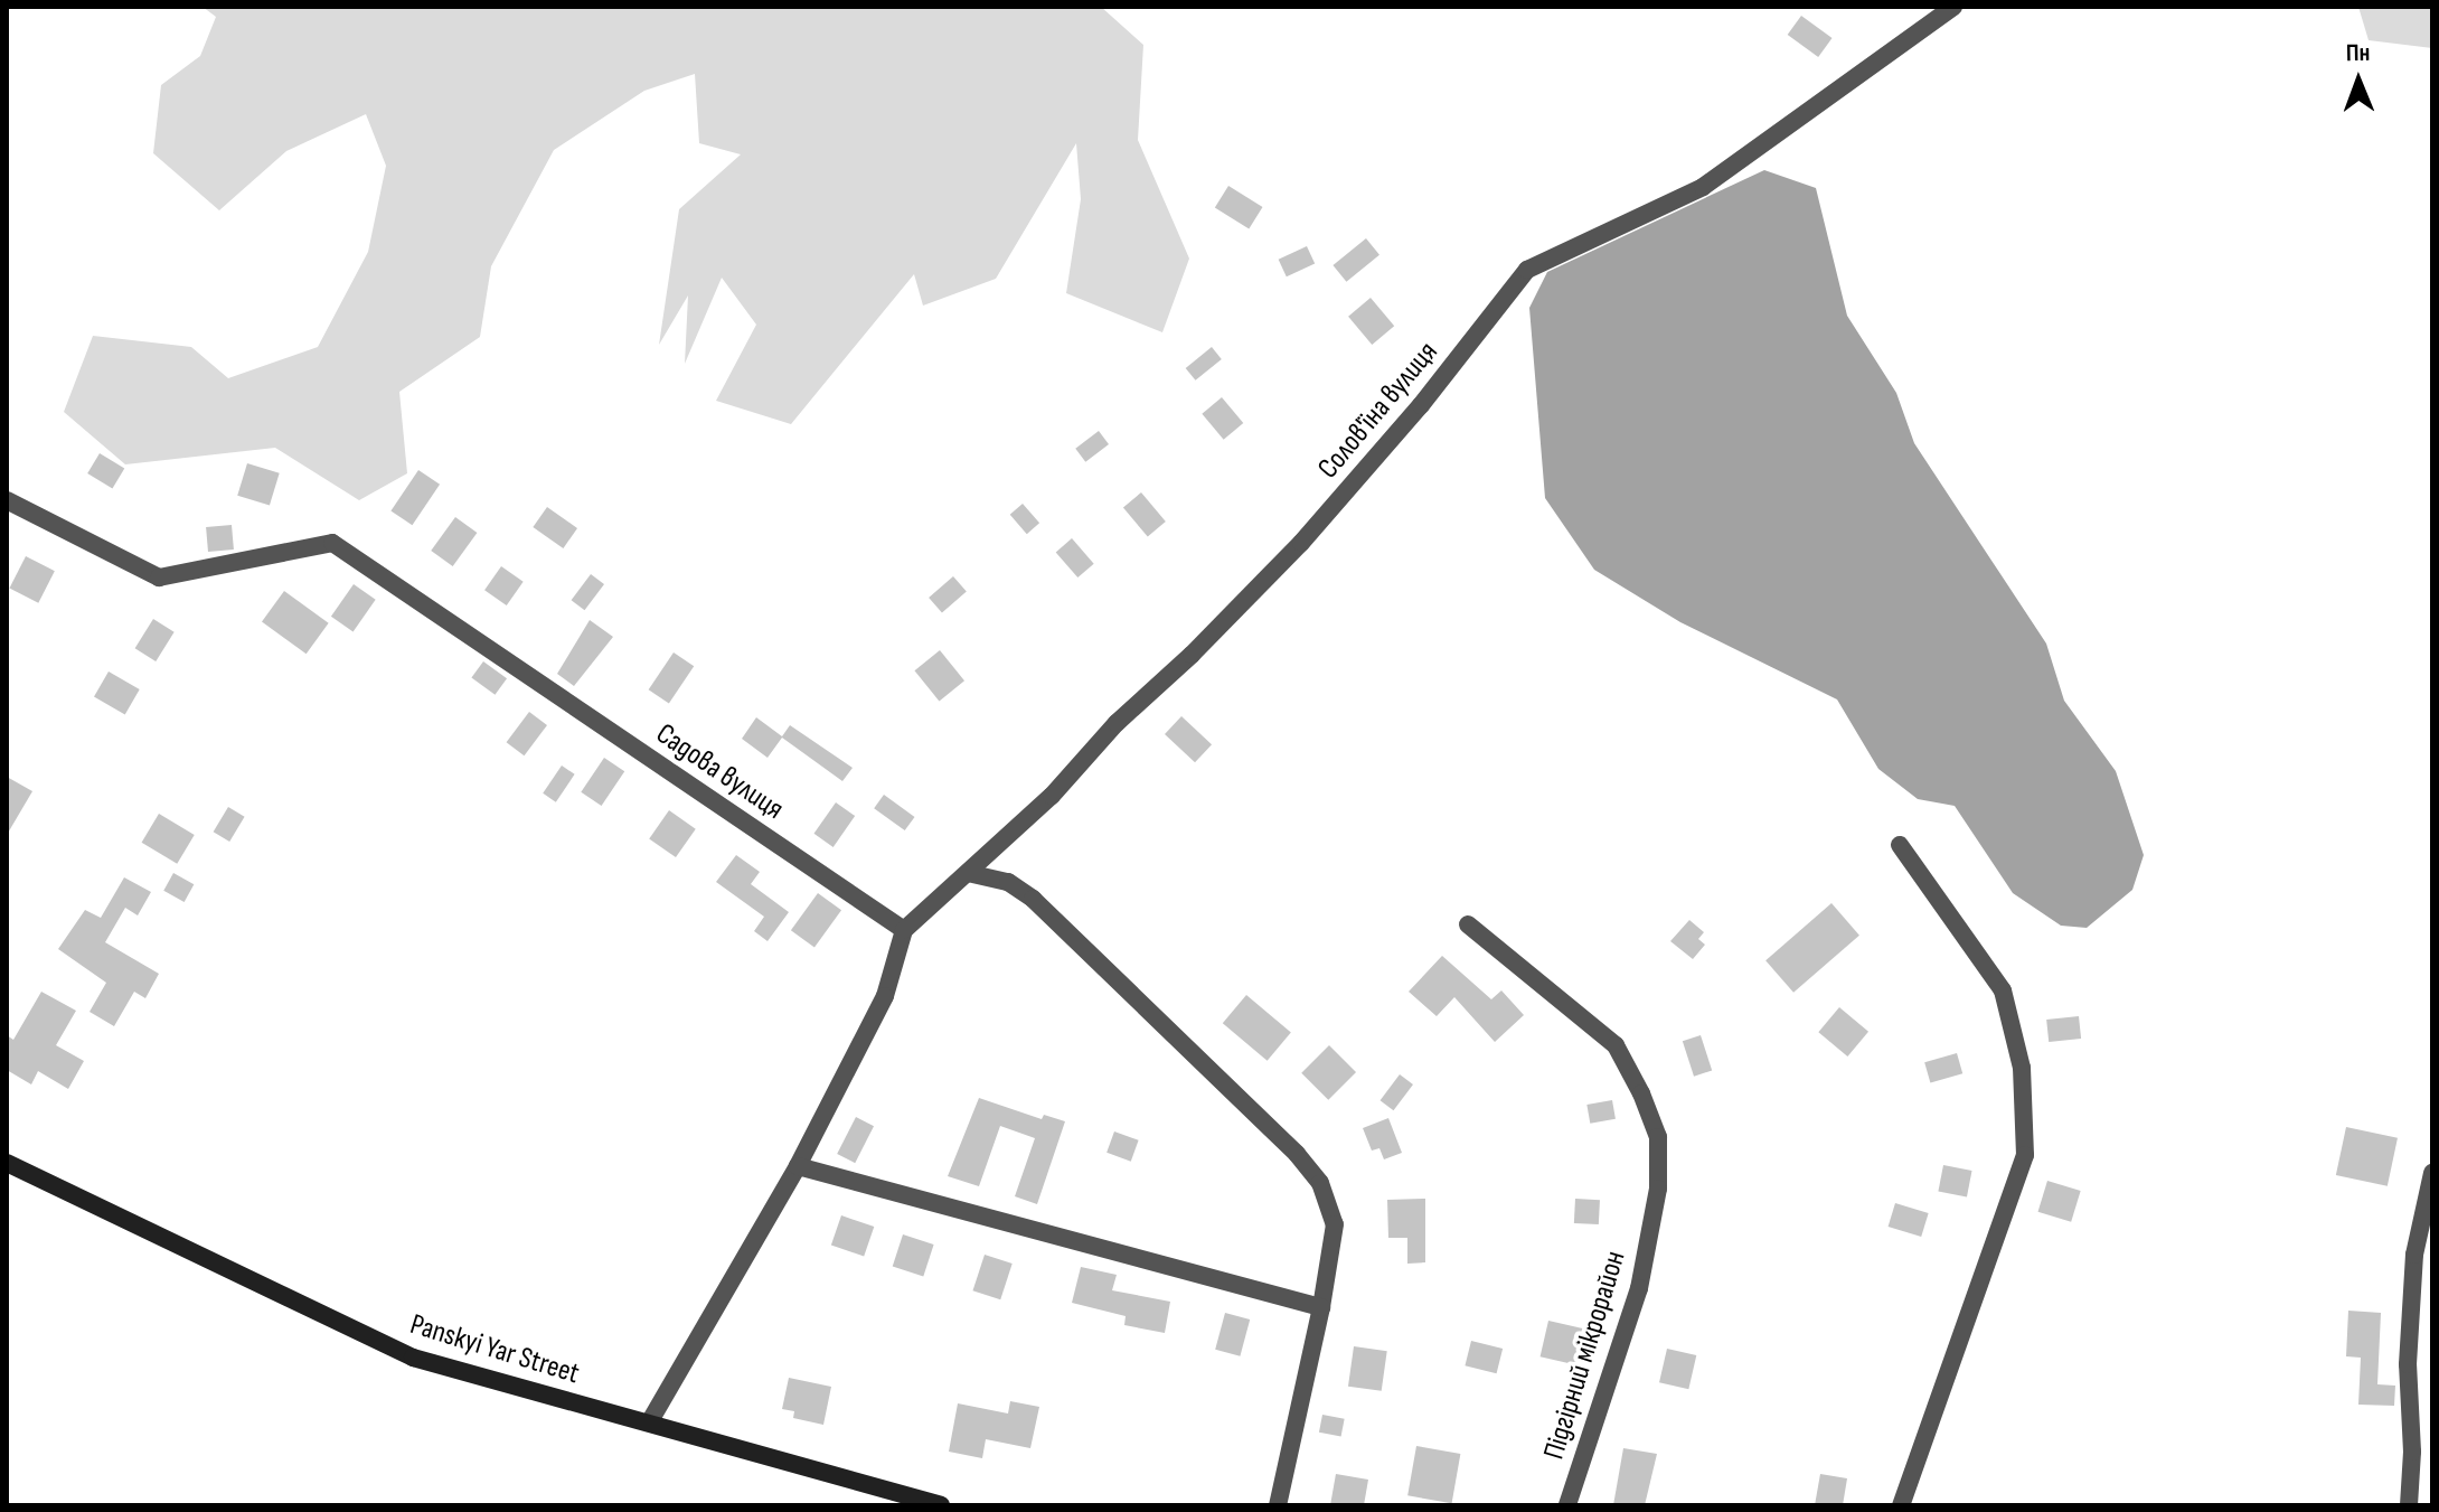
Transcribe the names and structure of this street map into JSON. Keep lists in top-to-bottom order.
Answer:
{
  "streets": {
    "street": [
      "Солов'їна вулиця",
      "Садова вулиця",
      "Panskyi Yar Street",
      "Підгірний мікрорайон"
    ]
  },
  "crossings": [
    ["Солов'їна вулиця", "Садова вулиця"]
  ],
  "north": "top"
}
